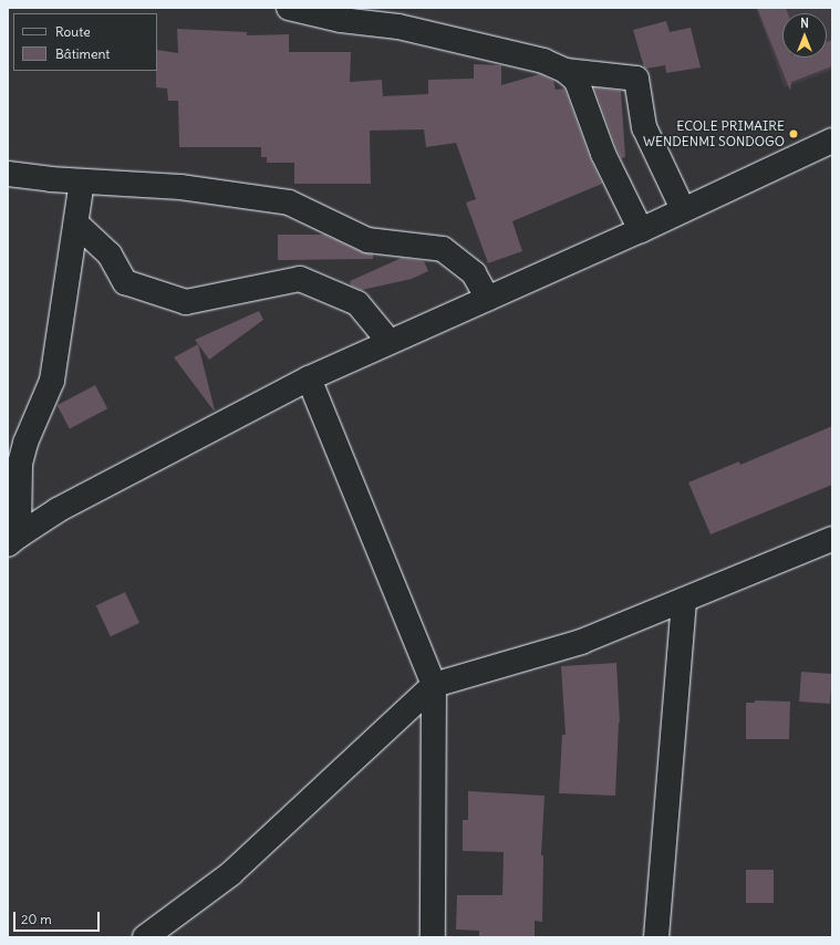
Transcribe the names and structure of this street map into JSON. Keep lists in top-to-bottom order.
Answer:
{
  "places": ["ECOLE PRIMAIRE WENDENMI SONDOGO"],
  "legend": ["Route", "Bâtiment"],
  "scale_bar": "20 m",
  "north": "top"
}
